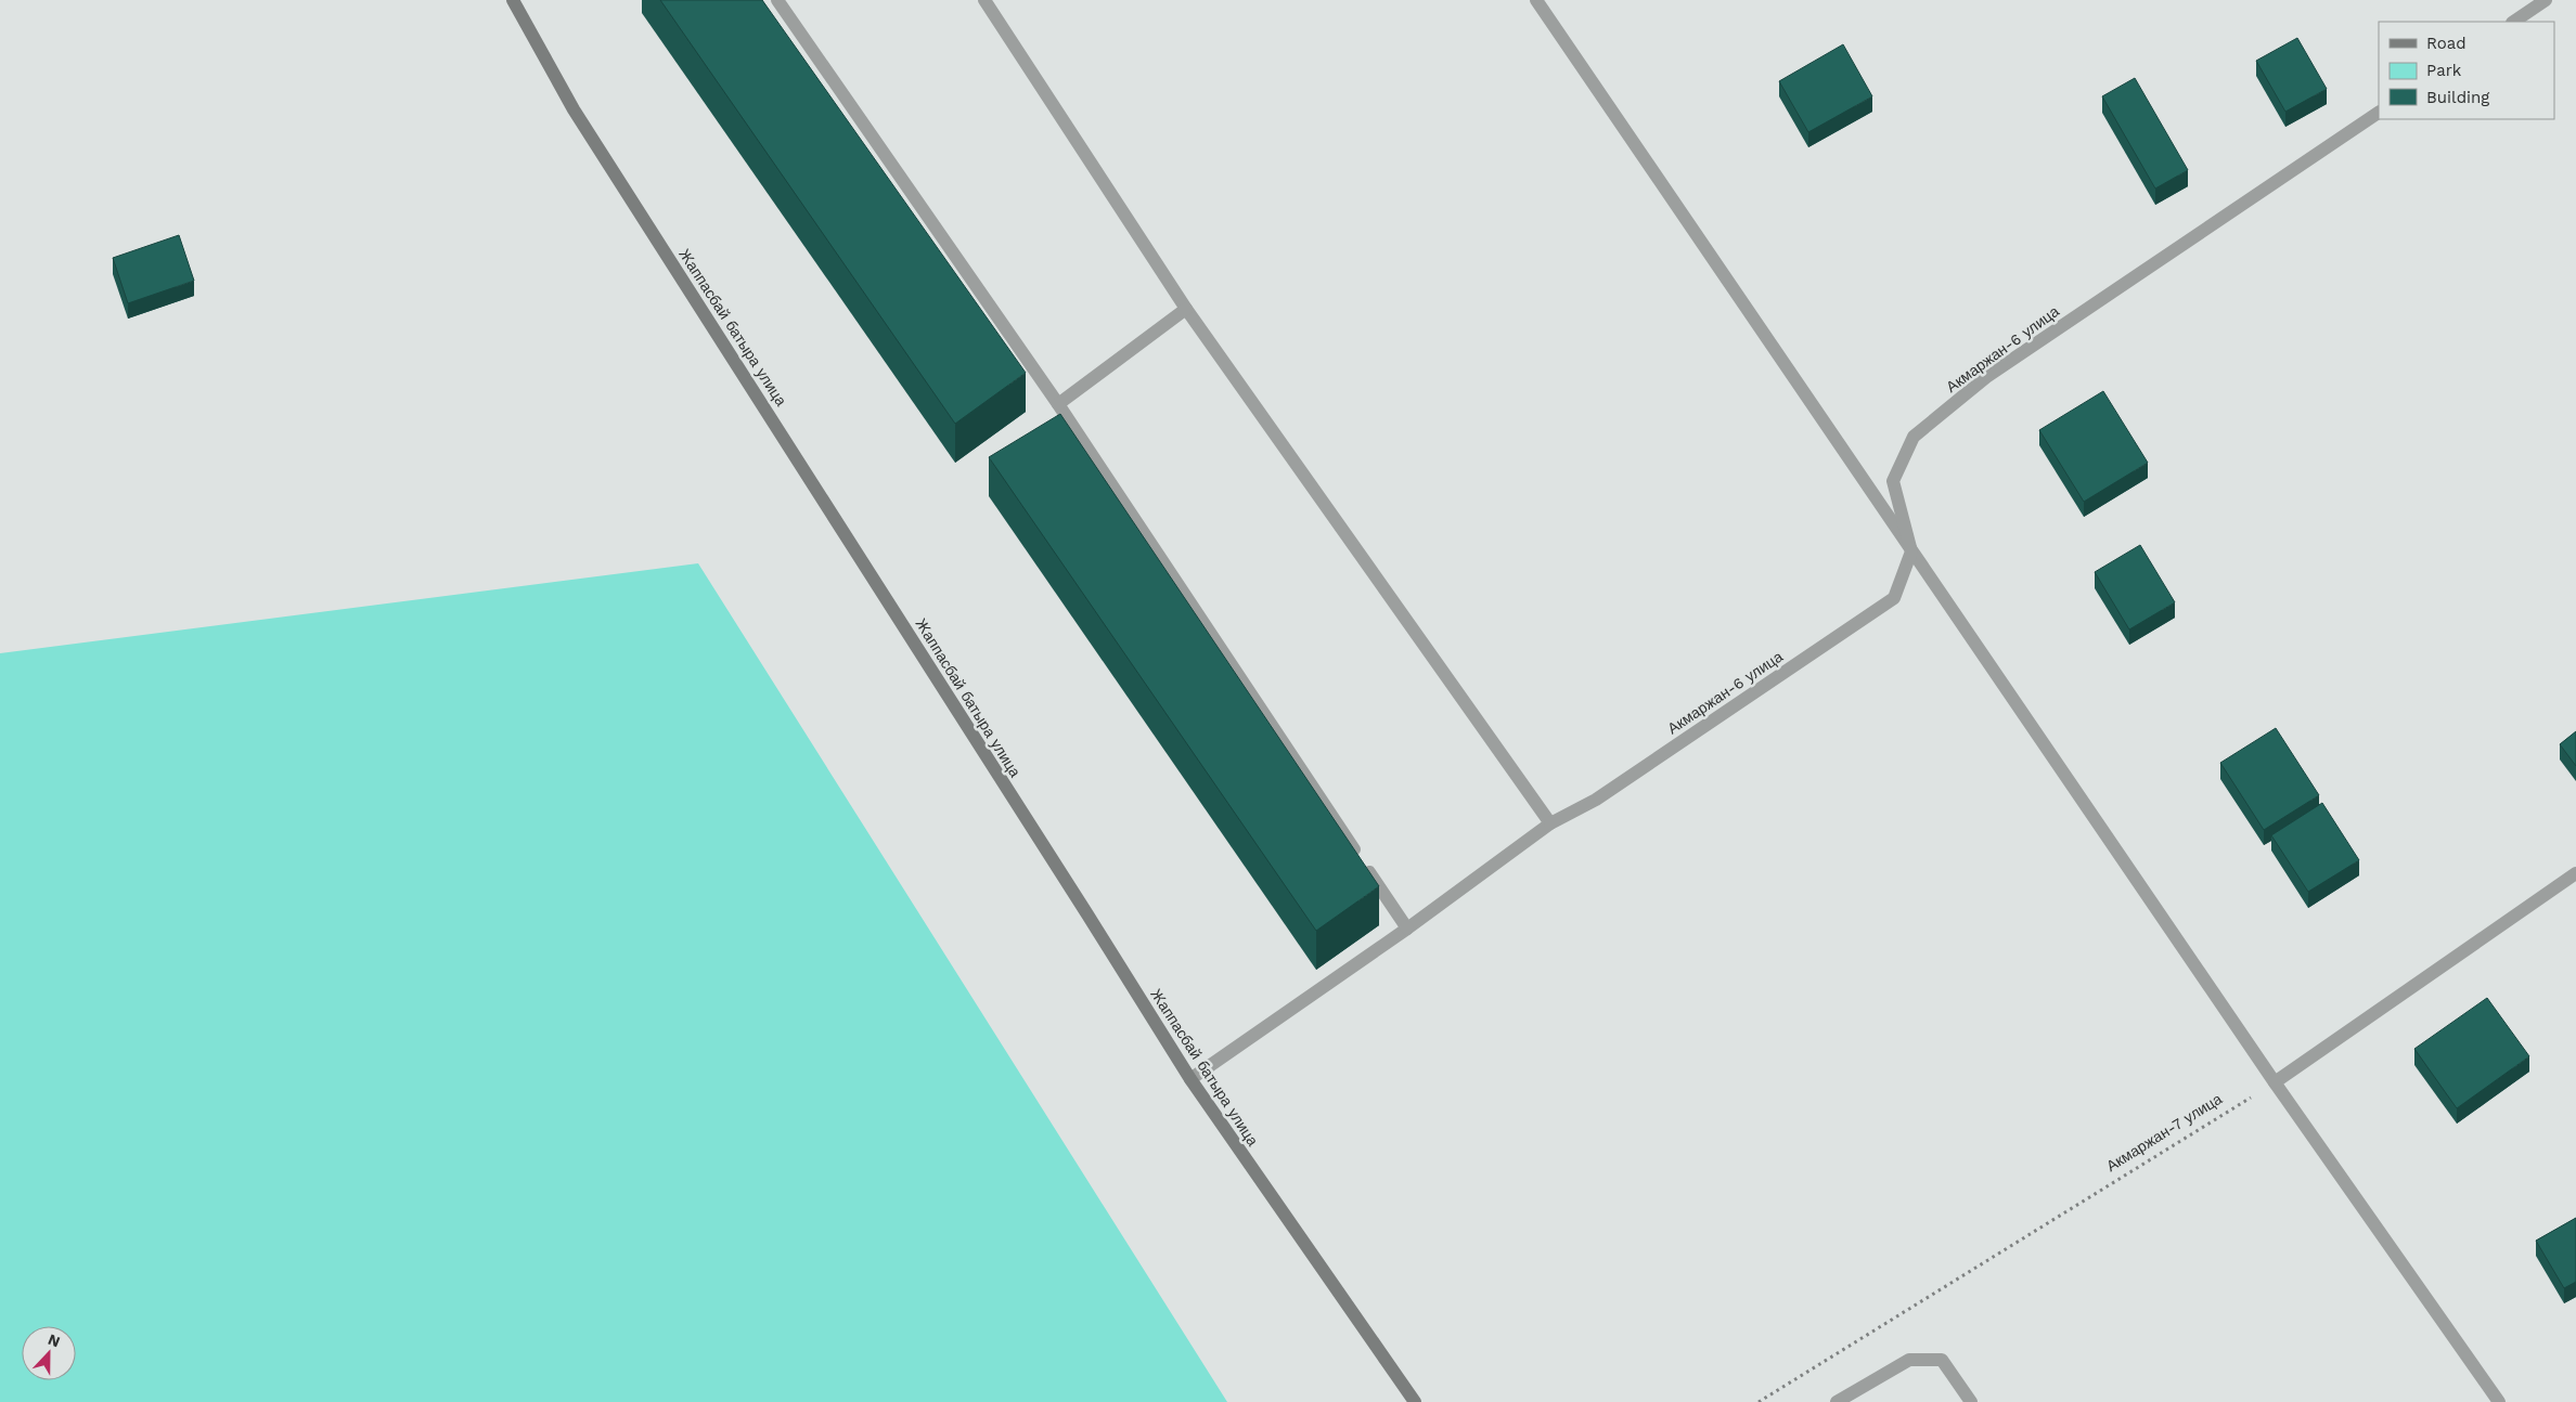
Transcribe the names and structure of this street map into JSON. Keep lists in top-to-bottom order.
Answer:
{
  "streets": {
    "main road": ["Жаппасбай батыра улица"],
    "street": ["Акмаржан-6 улица"],
    "path": ["Акмаржан-7 улица"]
  },
  "crossings": [
    ["Жаппасбай батыра улица", "Акмаржан-6 улица"]
  ],
  "legend": ["Road", "Park", "Building"],
  "north": "top"
}
